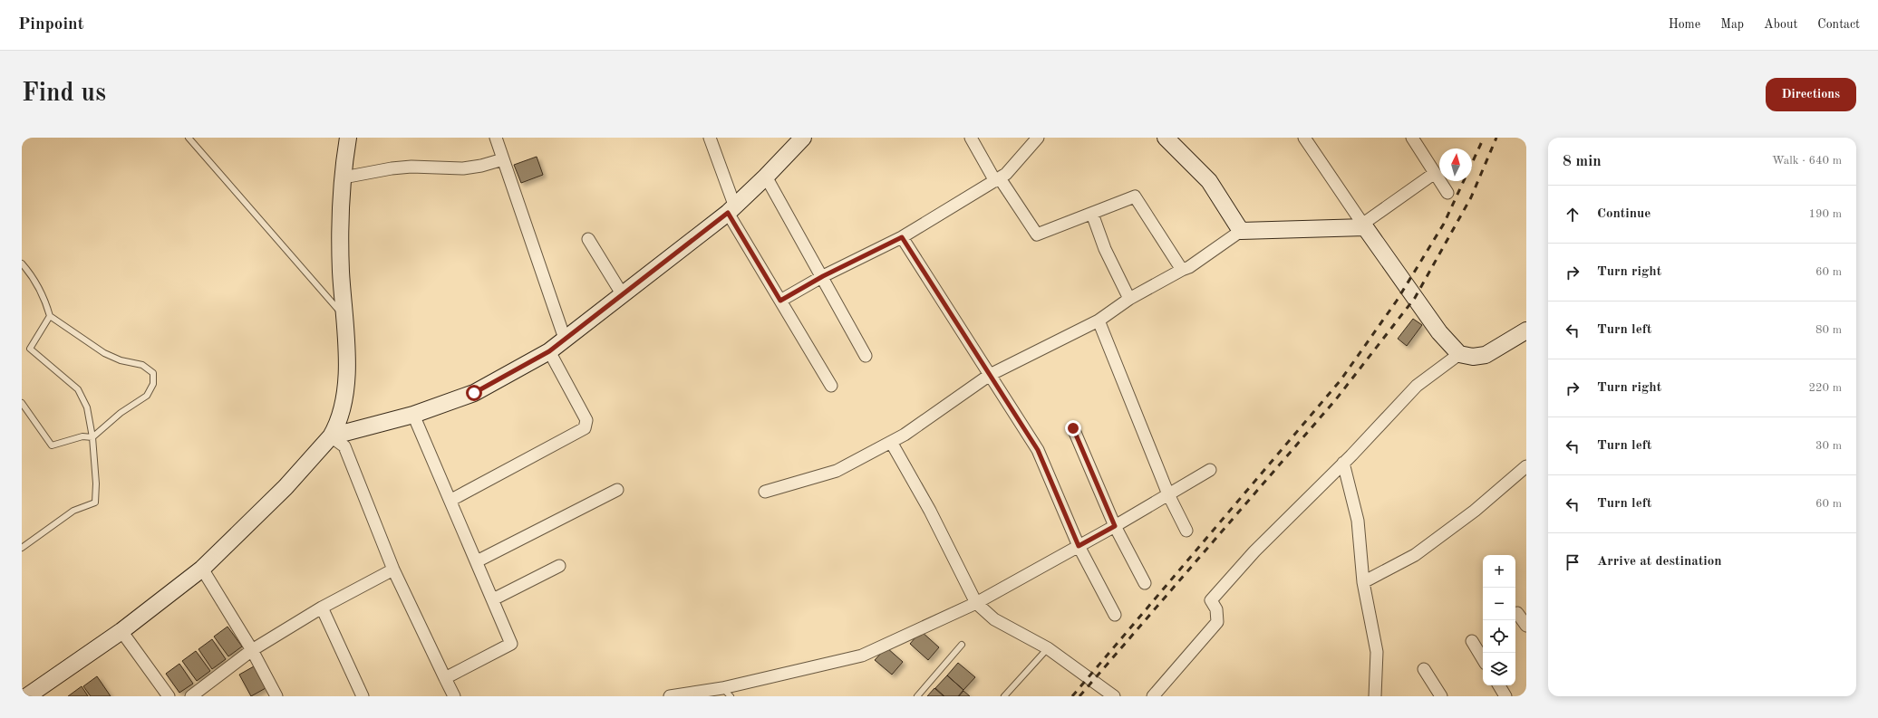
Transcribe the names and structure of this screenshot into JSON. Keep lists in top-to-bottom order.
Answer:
{
  "north": "top",
  "page": {
    "header": "Pinpoint",
    "nav": [
      "Home",
      "Map",
      "About",
      "Contact"
    ],
    "buttons": "Directions",
    "title": "Find us",
    "heading": ["8 min", "Walk · 640 m"],
    "list": [
      ["Continue", "190 m"],
      ["Turn right", "60 m"],
      ["Turn left", "80 m"],
      ["Turn right", "220 m"],
      ["Turn left", "30 m"],
      ["Turn left", "60 m"],
      "Arrive at destination"
    ],
    "map_buttons": ["+", "−"]
  }
}
